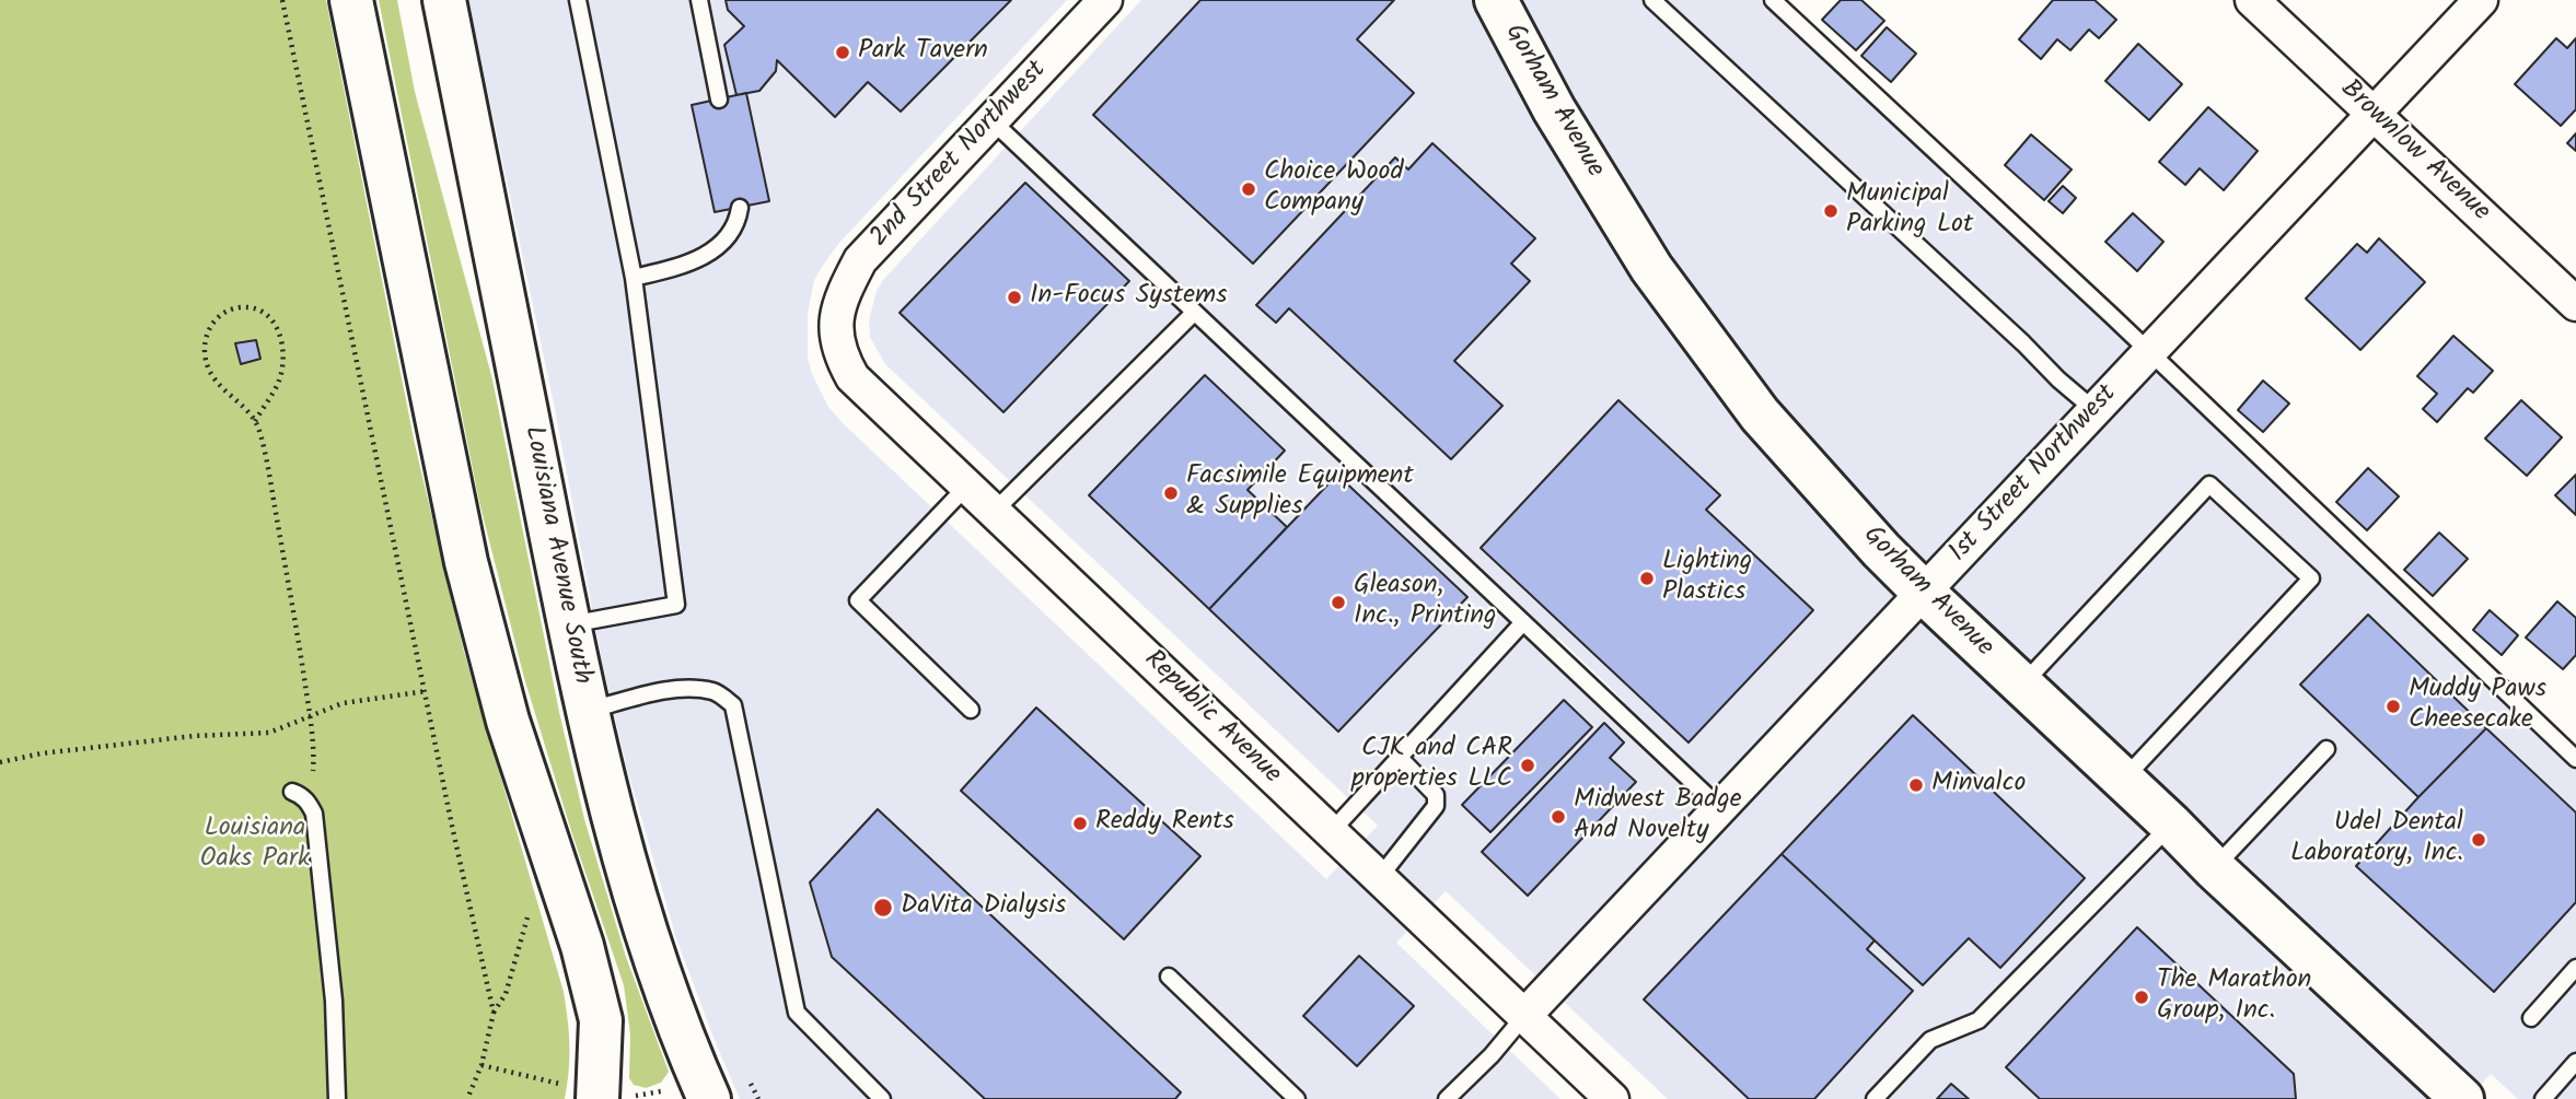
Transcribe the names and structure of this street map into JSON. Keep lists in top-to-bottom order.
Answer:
{
  "streets": {
    "main road": ["Gorham Avenue", "Louisiana Avenue South"],
    "street": [
      "Brownlow Avenue",
      "2nd Street Northwest",
      "1st Street Northwest",
      "Republic Avenue"
    ]
  },
  "crossings": [
    ["Gorham Avenue", "1st Street Northwest"],
    ["Brownlow Avenue", "1st Street Northwest"],
    ["2nd Street Northwest", "Republic Avenue"],
    ["1st Street Northwest", "Republic Avenue"]
  ],
  "parks": ["Louisiana Oaks Park"],
  "places": [
    "Park Tavern",
    "Choice Wood Company",
    "Municipal Parking Lot",
    "In-Focus Systems",
    "Facsimile Equipment & Supplies",
    "Lighting Plastics",
    "Gleason, Inc., Printing",
    "Muddy Paws Cheesecake",
    "CJK and CAR properties LLC",
    "Minvalco",
    "Midwest Badge And Novelty",
    "Reddy Rents",
    "Udel Dental Laboratory, Inc.",
    "DaVita Dialysis",
    "The Marathon Group, Inc."
  ]
}
